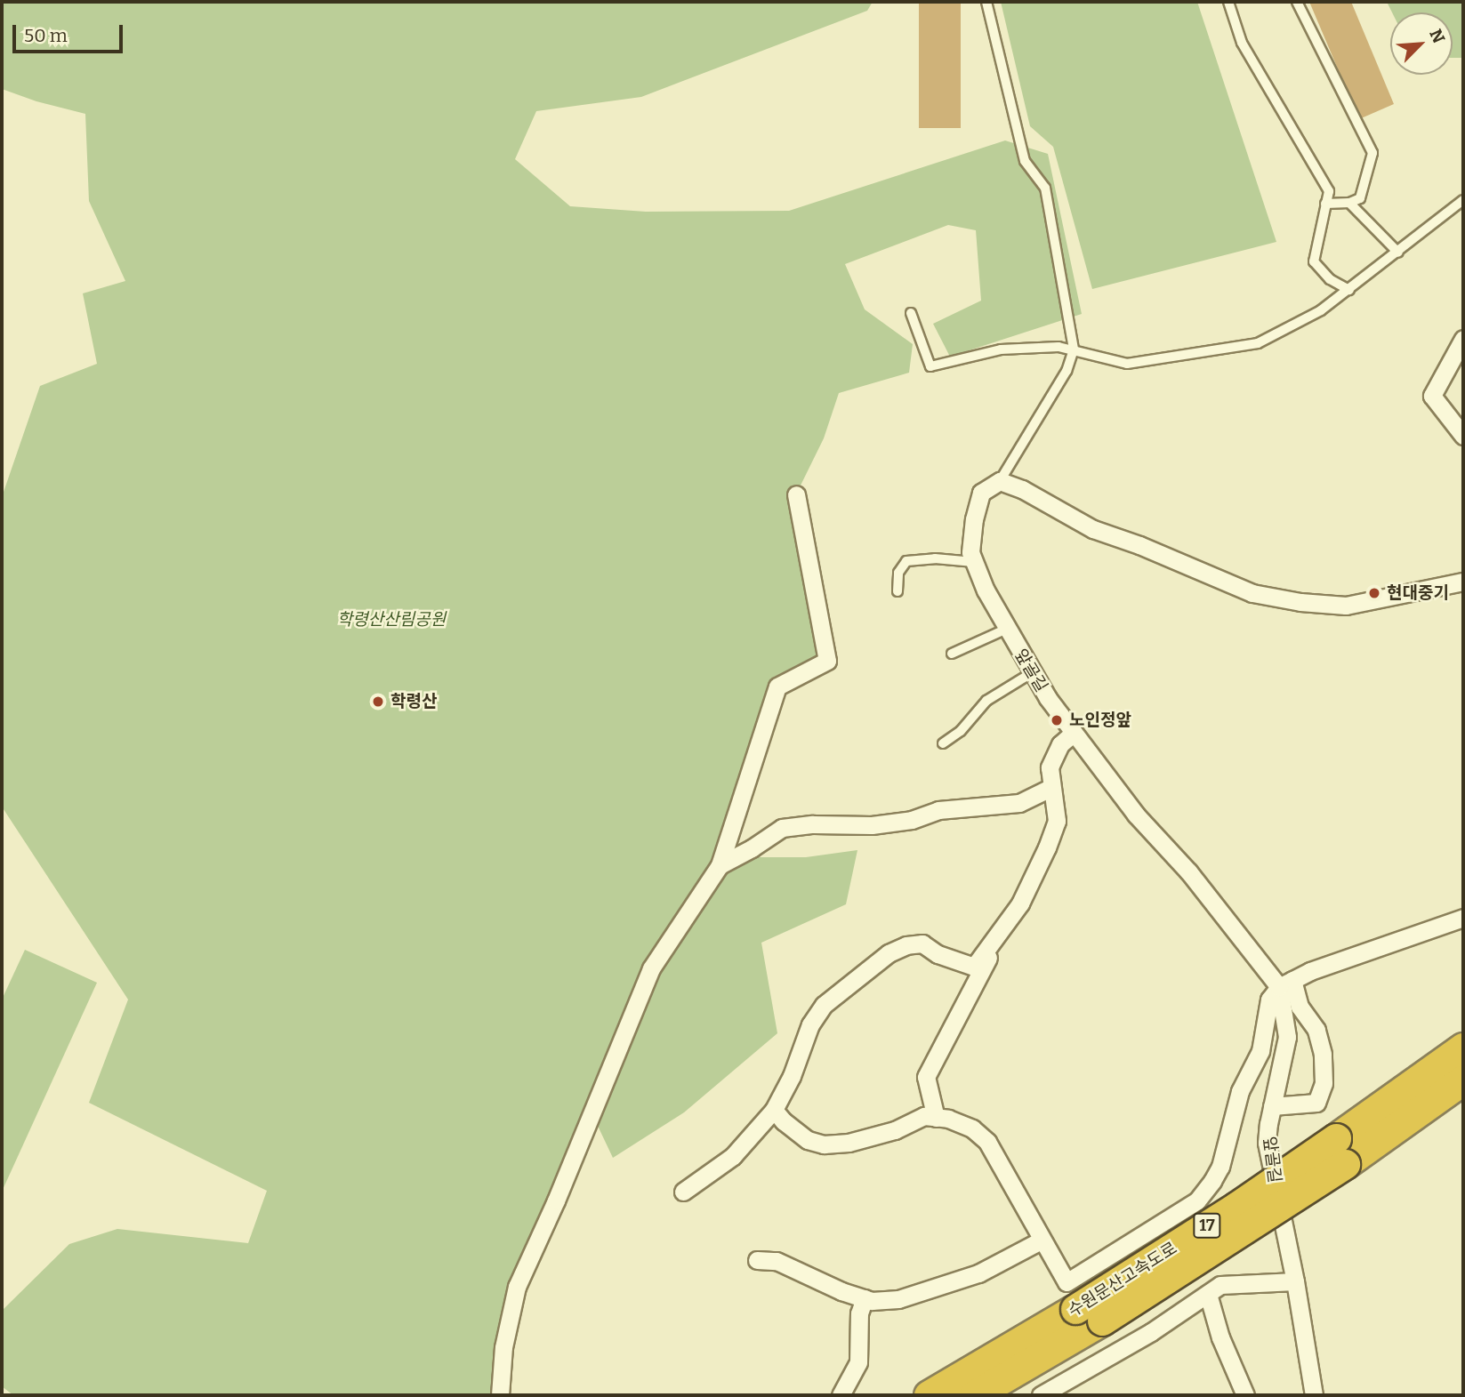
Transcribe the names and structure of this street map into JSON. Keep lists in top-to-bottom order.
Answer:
{
  "streets": {
    "highway": ["17", "수원문산고속도로"],
    "street": ["앞골길"]
  },
  "parks": ["학령산산림공원"],
  "places": ["현대중기", "학령산", "노인정앞"],
  "scale_bar": "50 m",
  "north": "top right"
}
